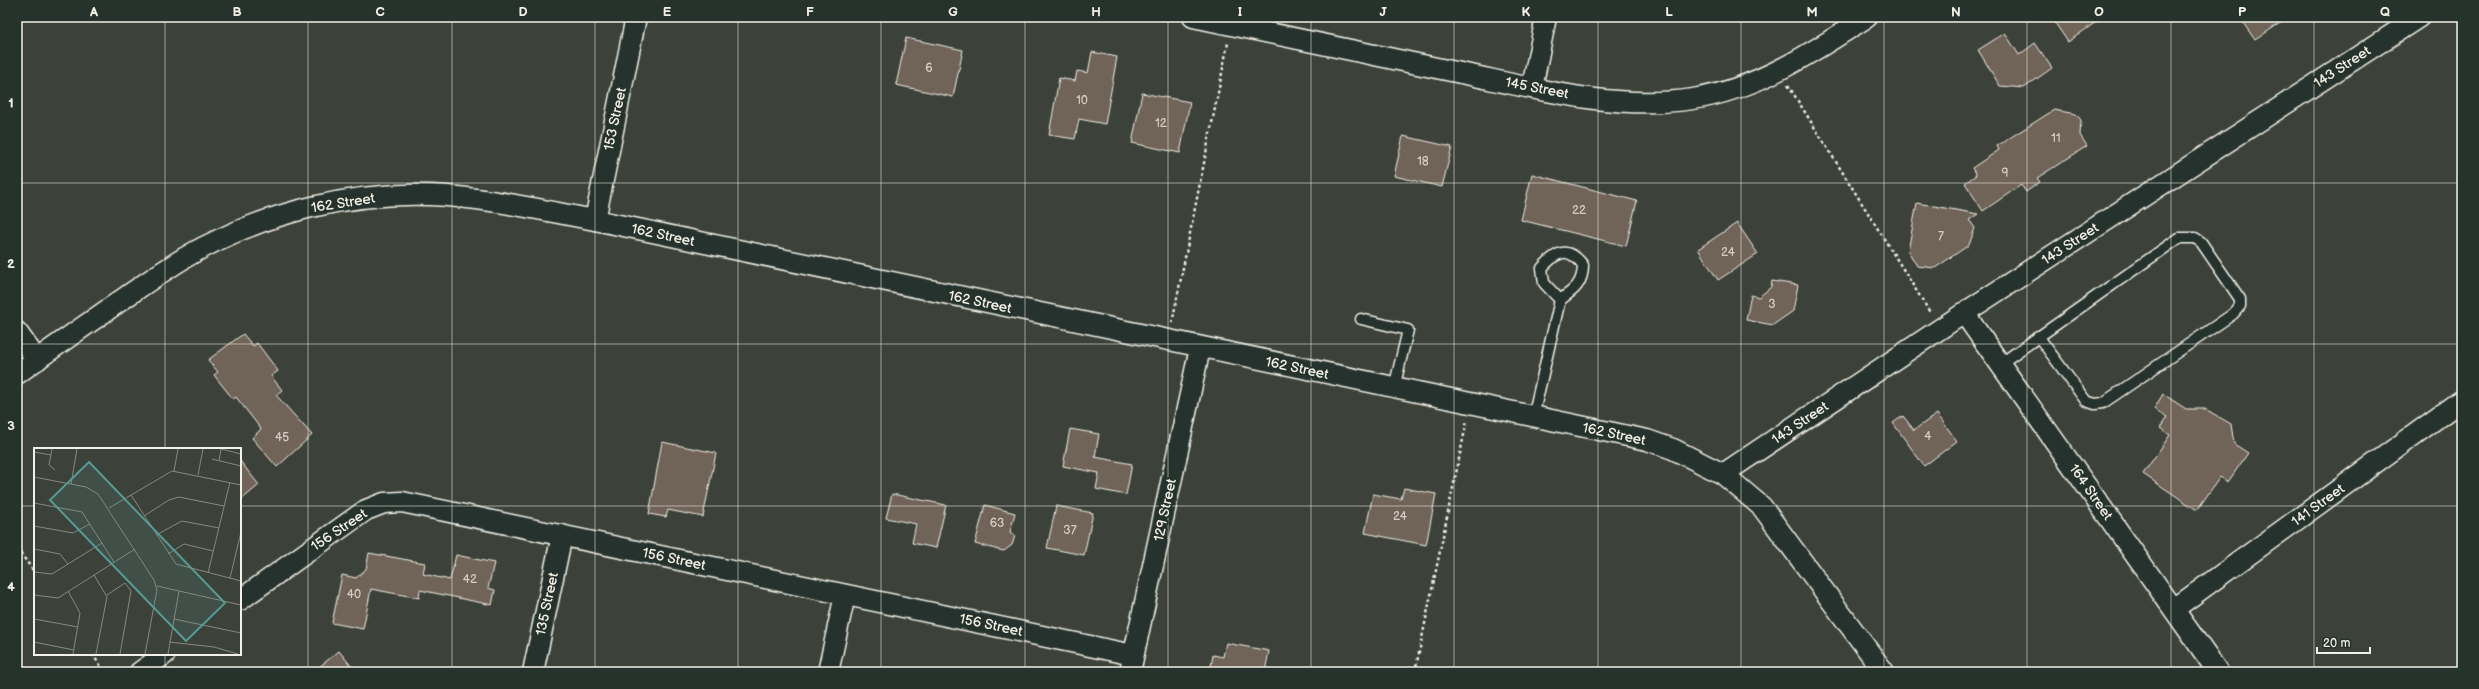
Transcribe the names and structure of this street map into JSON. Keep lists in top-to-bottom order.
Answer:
{
  "streets": {
    "street": [
      "143 Street",
      "145 Street",
      "153 Street",
      "162 Street",
      "164 Street",
      "141 Street",
      "129 Street",
      "156 Street",
      "135 Street"
    ]
  },
  "crossings": [
    ["143 Street", "162 Street"],
    ["143 Street", "164 Street"],
    ["153 Street", "162 Street"],
    ["162 Street", "129 Street"],
    ["164 Street", "141 Street"],
    ["129 Street", "156 Street"],
    ["156 Street", "135 Street"]
  ],
  "house_numbers": [
    "6",
    "10",
    "12",
    "11",
    "18",
    "9",
    "22",
    "7",
    "24",
    "3",
    "4",
    "45",
    "24",
    "63",
    "37",
    "42",
    "40"
  ],
  "scale_bar": "20 m",
  "grid": {
    "columns": [
      "A",
      "B",
      "C",
      "D",
      "E",
      "F",
      "G",
      "H",
      "I",
      "J",
      "K",
      "L",
      "M",
      "N",
      "O",
      "P",
      "Q"
    ],
    "rows": [
      "1",
      "2",
      "3",
      "4"
    ]
  }
}
